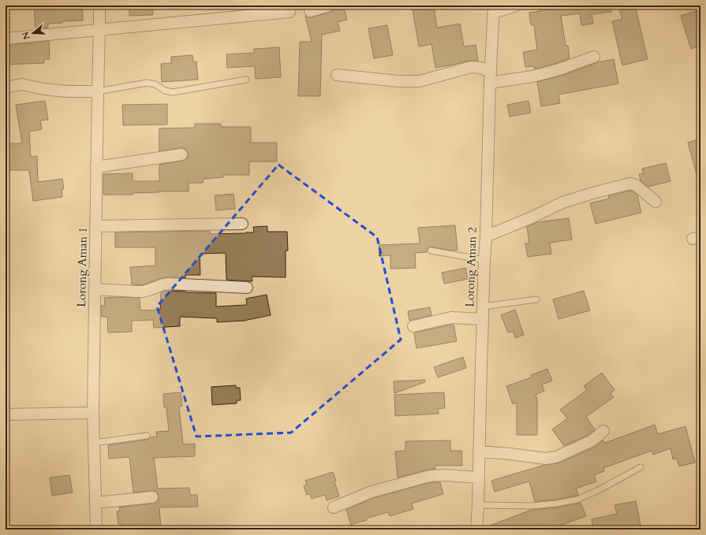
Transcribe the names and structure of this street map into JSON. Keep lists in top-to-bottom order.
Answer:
{
  "streets": {
    "street": ["Lorong Aman 1", "Lorong Aman 2"]
  },
  "north": "left"
}
